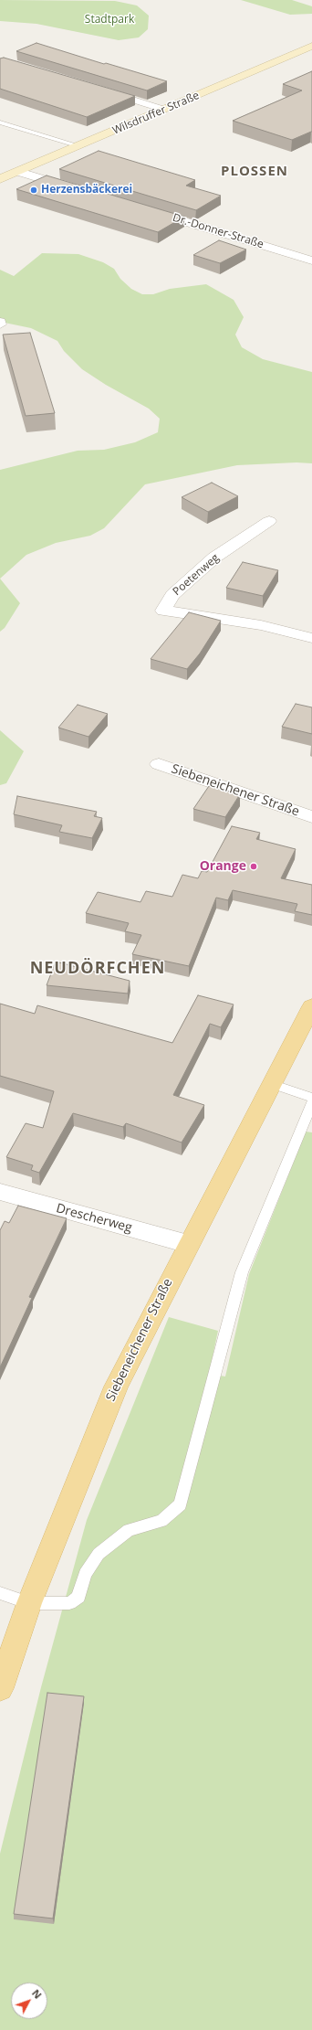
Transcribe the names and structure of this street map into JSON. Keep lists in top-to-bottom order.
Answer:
{
  "streets": {
    "main road": ["Wilsdruffer Straße", "Siebeneichener Straße"],
    "street": ["Dr.-Donner-Straße", "Poetenweg", "Drescherweg"]
  },
  "crossings": [
    ["Siebeneichener Straße", "Drescherweg"]
  ],
  "districts": ["PLOSSEN", "NEUDÖRFCHEN"],
  "parks": ["Stadtpark"],
  "places": ["Herzensbäckerei", "Orange"],
  "north": "top right"
}
